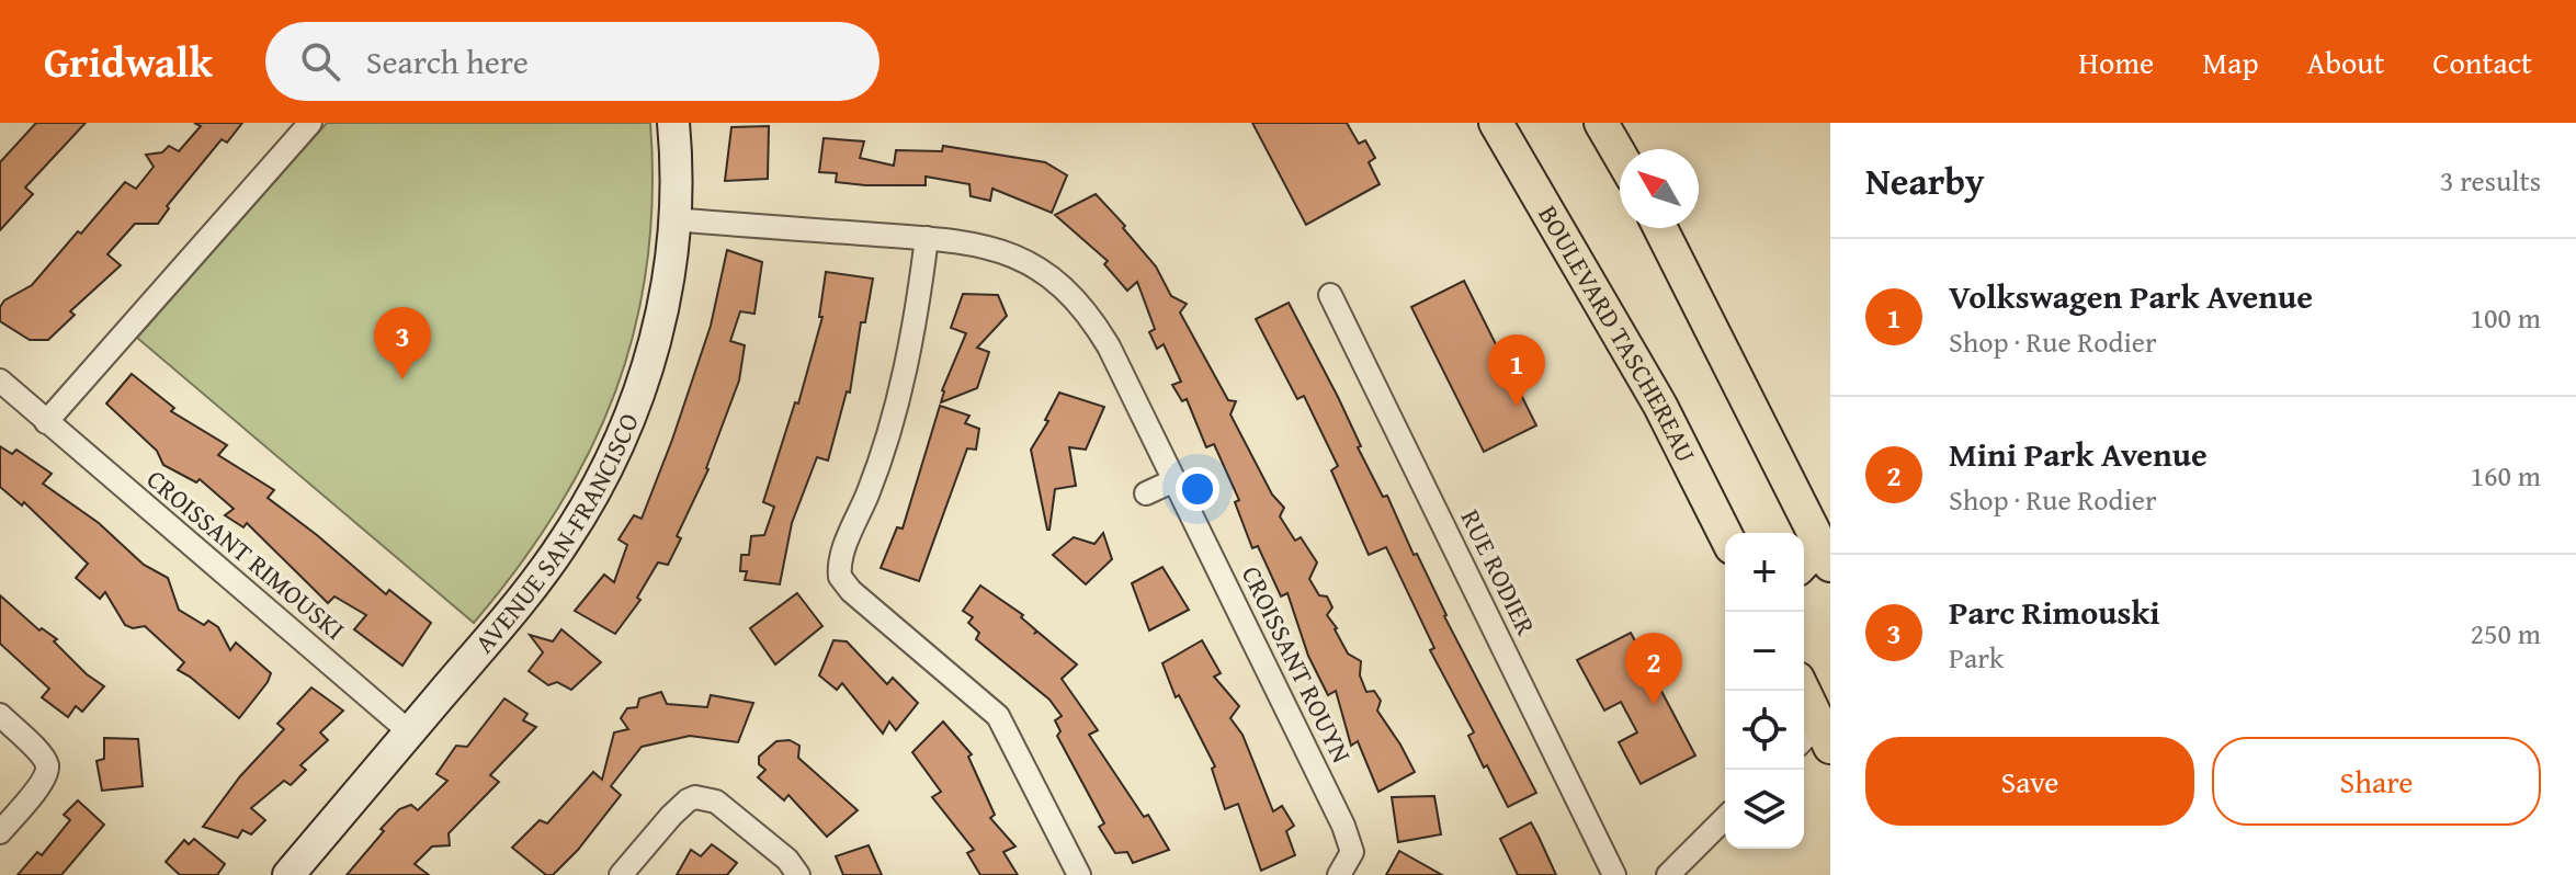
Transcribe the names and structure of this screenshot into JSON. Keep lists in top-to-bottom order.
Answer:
{
  "streets": {
    "main road": ["BOULEVARD TASCHEREAU"],
    "street": [
      "AVENUE SAN-FRANCISCO",
      "CROISSANT RIMOUSKI",
      "RUE RODIER",
      "CROISSANT ROUYN"
    ]
  },
  "crossings": [
    ["AVENUE SAN-FRANCISCO", "CROISSANT RIMOUSKI"],
    ["AVENUE SAN-FRANCISCO", "CROISSANT ROUYN"]
  ],
  "north": "top left",
  "page": {
    "header": "Gridwalk",
    "search": "Search here",
    "nav": [
      "Home",
      "Map",
      "About",
      "Contact"
    ],
    "heading": ["Nearby", "3 results"],
    "list": [
      {
        "mark": "1",
        "name": "Volkswagen Park Avenue",
        "note": "Shop · Rue Rodier",
        "value": "100 m"
      },
      {
        "mark": "2",
        "name": "Mini Park Avenue",
        "note": "Shop · Rue Rodier",
        "value": "160 m"
      },
      {
        "mark": "3",
        "name": "Parc Rimouski",
        "note": "Park",
        "value": "250 m"
      }
    ],
    "pins": ["3", "1", "2"],
    "map_buttons": ["+", "−"],
    "buttons": ["Save", "Share"]
  }
}
